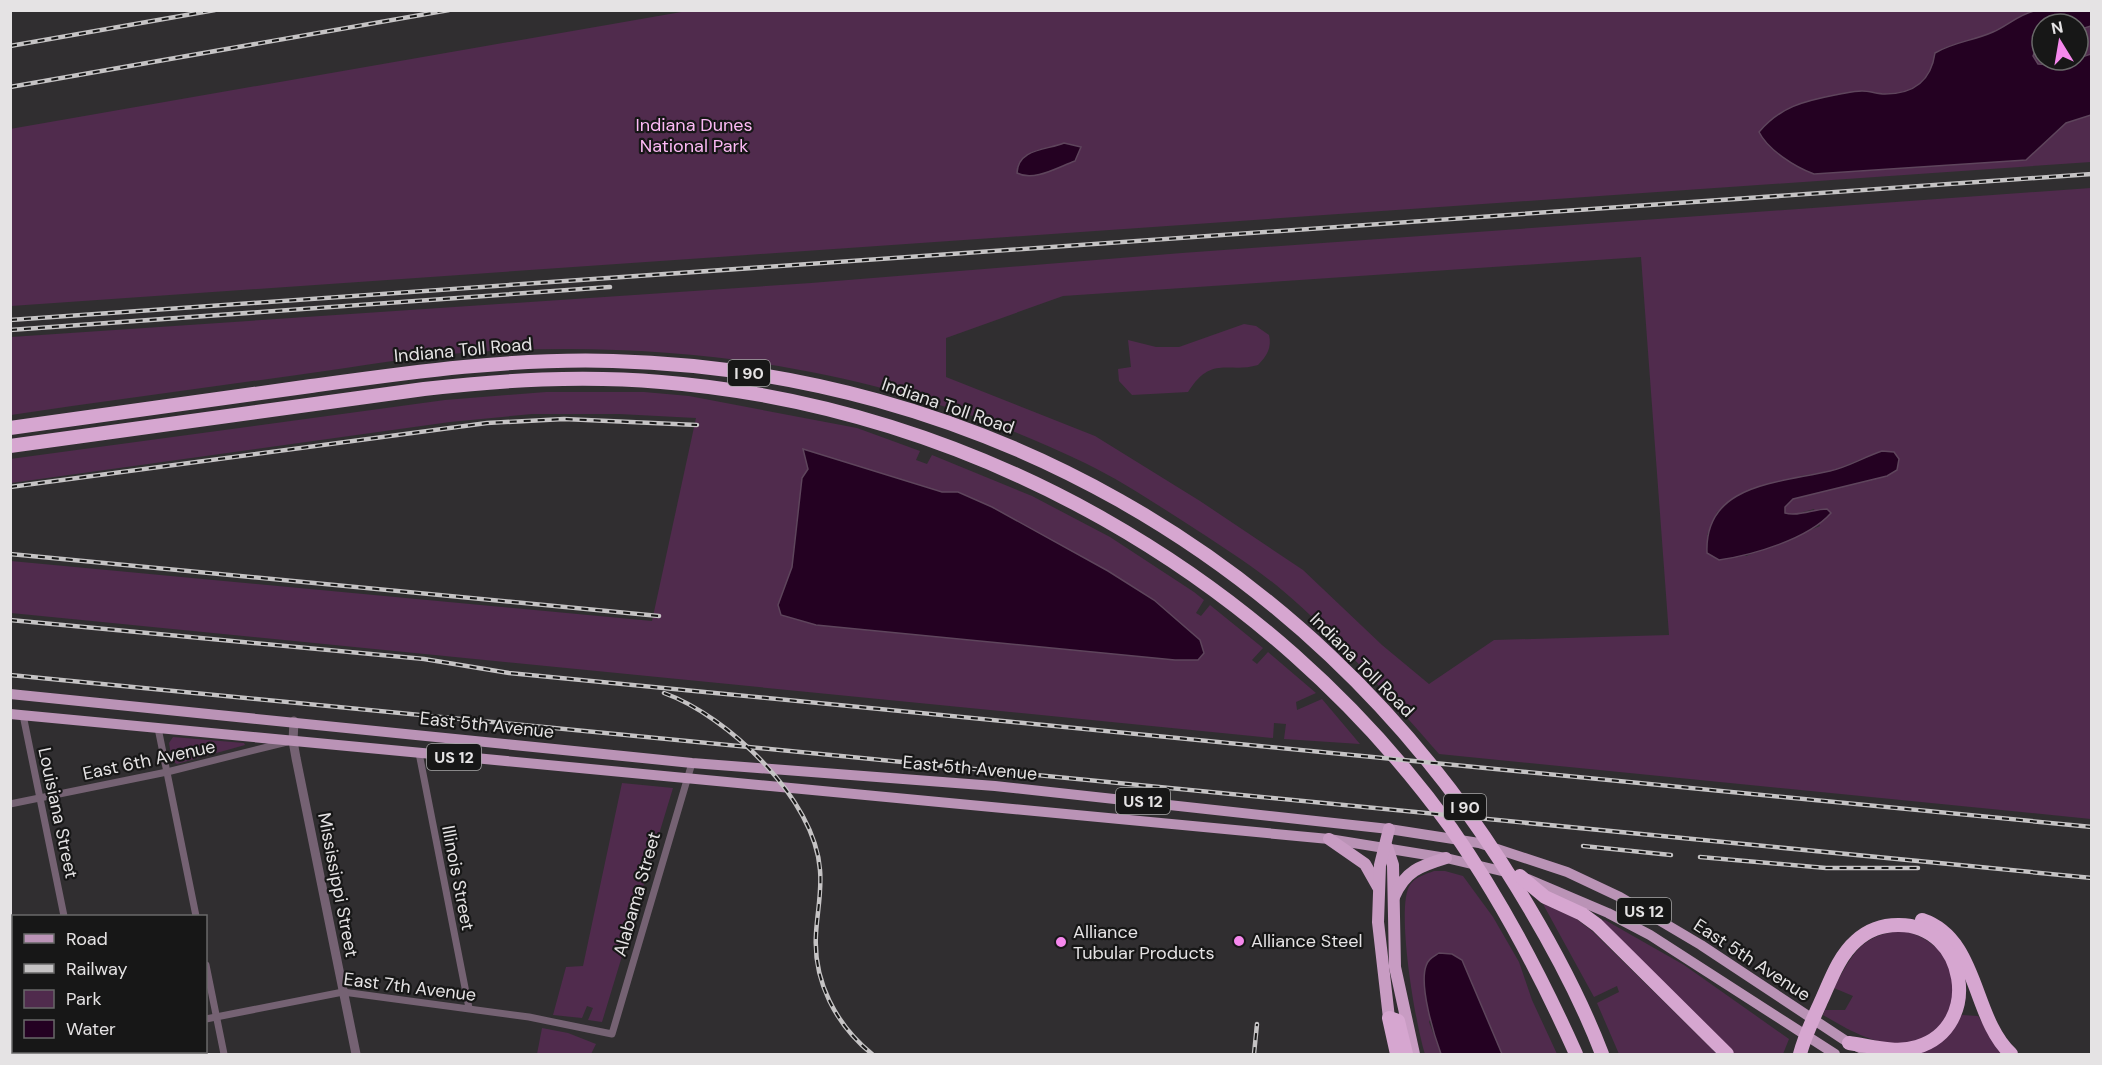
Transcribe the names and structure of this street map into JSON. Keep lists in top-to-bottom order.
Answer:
{
  "streets": {
    "highway": ["Indiana Toll Road", "I 90"],
    "main road": ["East 5th Avenue", "US 12"],
    "street": [
      "East 6th Avenue",
      "Louisiana Street",
      "Illinois Street",
      "Mississippi Street",
      "Alabama Street",
      "East 7th Avenue"
    ]
  },
  "crossings": [
    ["East 5th Avenue", "East 6th Avenue"],
    ["East 5th Avenue", "Louisiana Street"],
    ["East 5th Avenue", "Illinois Street"],
    ["East 5th Avenue", "Mississippi Street"],
    ["East 5th Avenue", "Alabama Street"],
    ["East 6th Avenue", "Louisiana Street"],
    ["East 6th Avenue", "Mississippi Street"],
    ["Illinois Street", "East 7th Avenue"],
    ["Mississippi Street", "East 7th Avenue"],
    ["Alabama Street", "East 7th Avenue"]
  ],
  "parks": ["Indiana Dunes National Park"],
  "places": ["Alliance Steel", "Alliance Tubular Products"],
  "legend": [
    "Road",
    "Railway",
    "Park",
    "Water"
  ],
  "north": "top"
}
